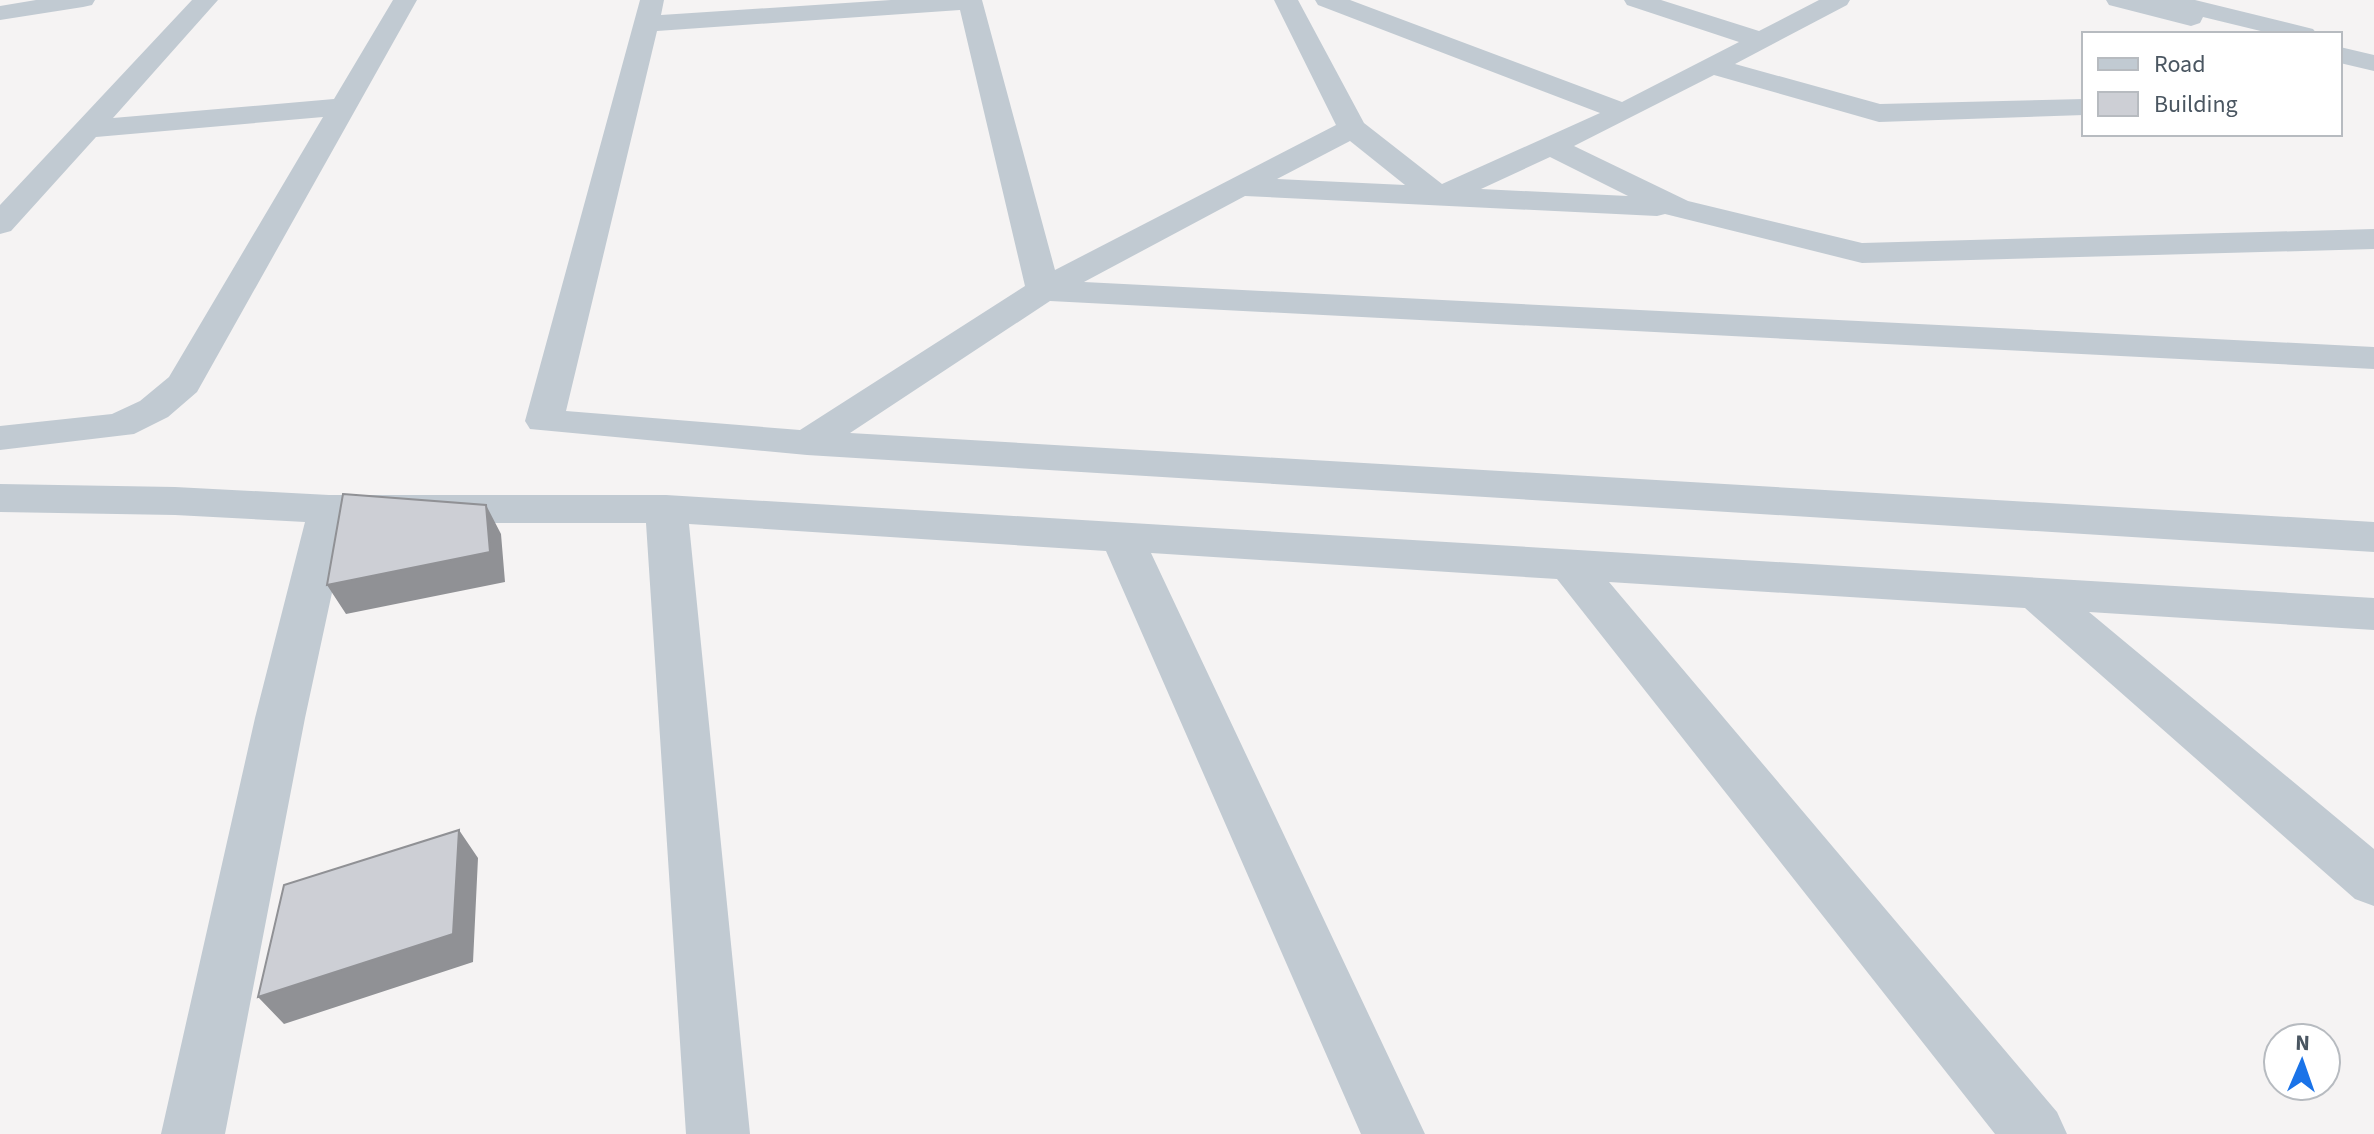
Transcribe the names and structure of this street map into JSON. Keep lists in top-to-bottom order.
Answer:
{
  "legend": ["Road", "Building"],
  "north": "top"
}
